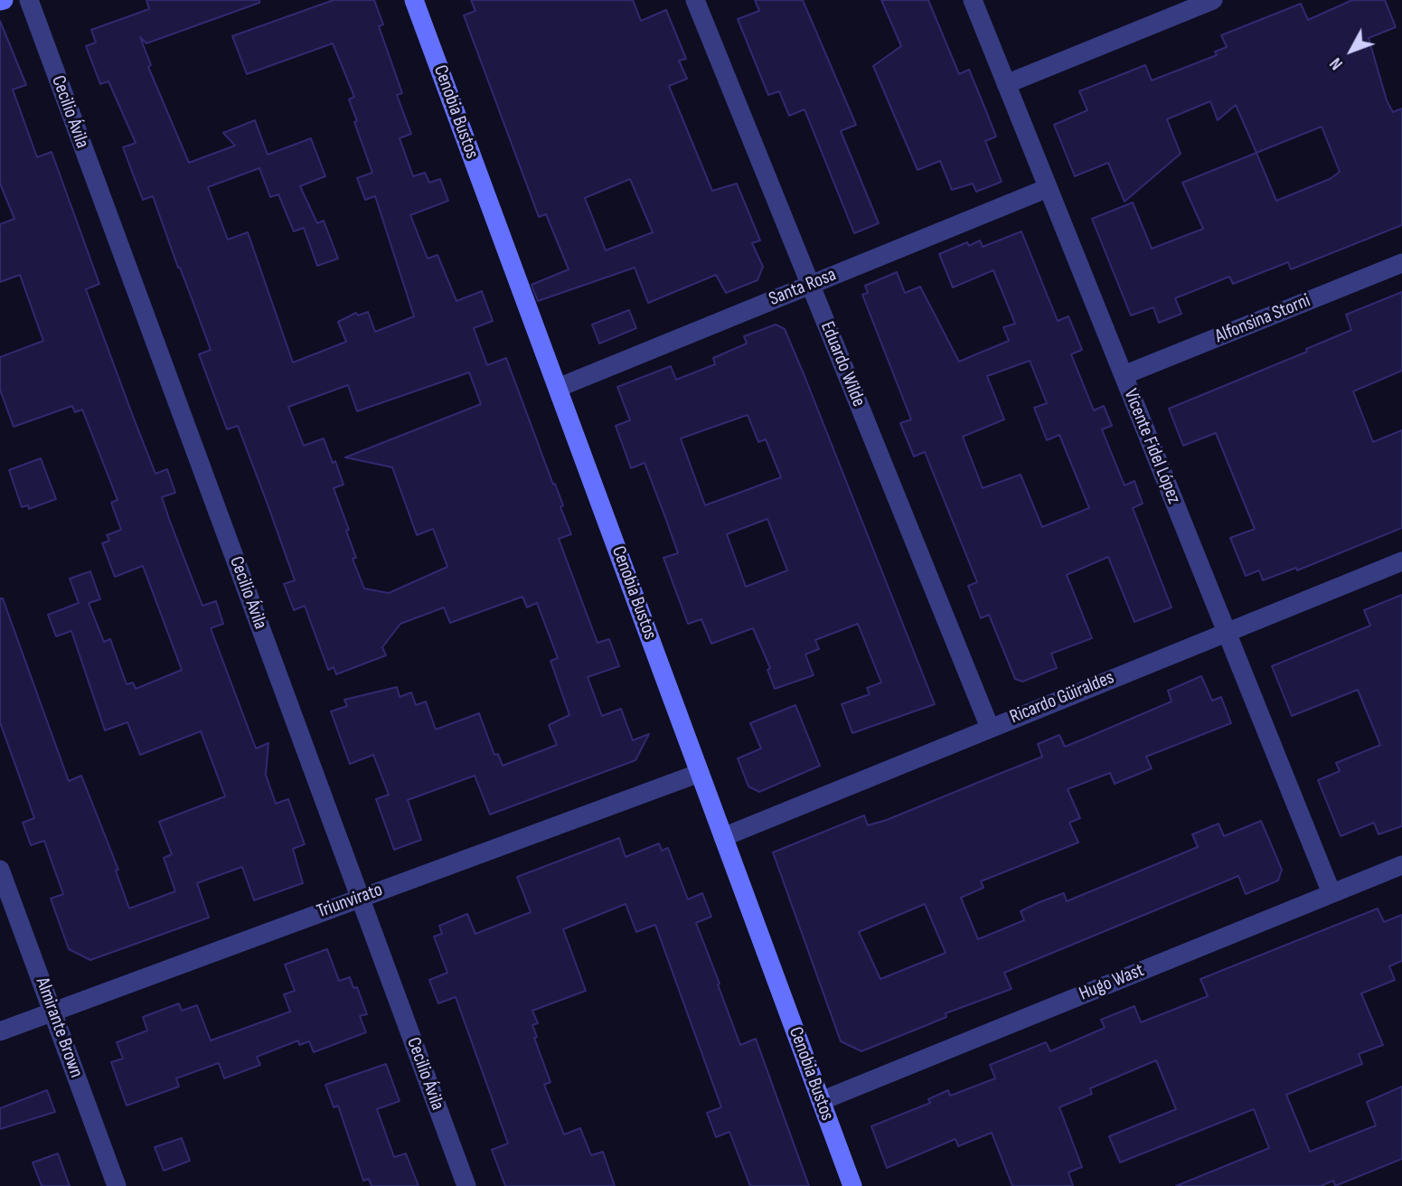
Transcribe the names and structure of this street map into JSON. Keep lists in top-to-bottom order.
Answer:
{
  "streets": {
    "street": [
      "Cecilio Ávila",
      "Cenobia Bustos",
      "Santa Rosa",
      "Alfonsina Storni",
      "Eduardo Wilde",
      "Vicente Fidel López",
      "Ricardo Güiraldes",
      "Triunvirato",
      "Hugo Wast",
      "Almirante Brown"
    ]
  },
  "crossings": [
    ["Cecilio Ávila", "Triunvirato"],
    ["Cenobia Bustos", "Santa Rosa"],
    ["Cenobia Bustos", "Ricardo Güiraldes"],
    ["Cenobia Bustos", "Triunvirato"],
    ["Cenobia Bustos", "Hugo Wast"],
    ["Santa Rosa", "Eduardo Wilde"],
    ["Santa Rosa", "Vicente Fidel López"],
    ["Alfonsina Storni", "Vicente Fidel López"],
    ["Eduardo Wilde", "Ricardo Güiraldes"],
    ["Vicente Fidel López", "Ricardo Güiraldes"],
    ["Vicente Fidel López", "Hugo Wast"],
    ["Triunvirato", "Almirante Brown"]
  ],
  "north": "bottom left"
}
